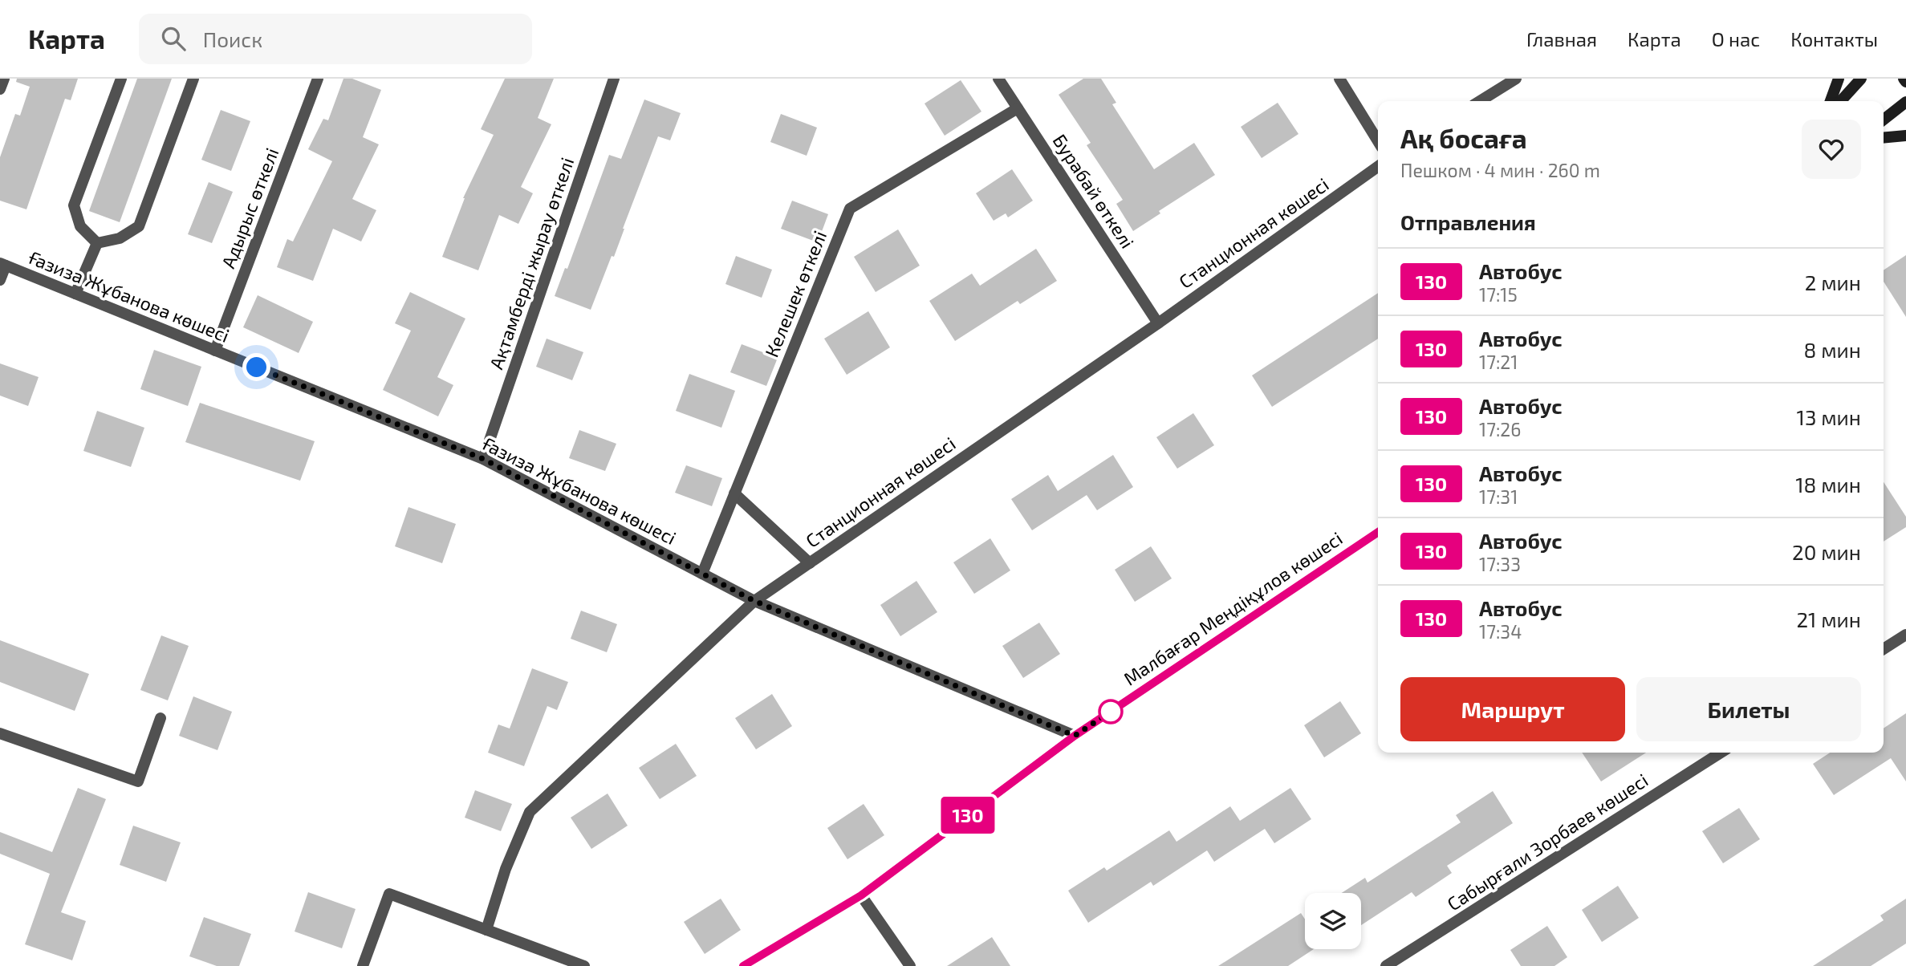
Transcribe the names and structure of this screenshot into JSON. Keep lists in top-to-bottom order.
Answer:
{
  "streets": {
    "main road": ["Малбағар Меңдіқұлов көшесі"],
    "street": [
      "Бурабай өткелі",
      "Адырыс өткелі",
      "Станционная көшесі",
      "Ақтамберді жырау өткелі",
      "Келешек өткелі",
      "Ғазиза Жұбанова көшесі",
      "Сабырғали Зорбаев көшесі"
    ]
  },
  "crossings": [
    ["Бурабай өткелі", "Станционная көшесі"],
    ["Бурабай өткелі", "Келешек өткелі"],
    ["Адырыс өткелі", "Ғазиза Жұбанова көшесі"],
    ["Станционная көшесі", "Ғазиза Жұбанова көшесі"],
    ["Ақтамберді жырау өткелі", "Ғазиза Жұбанова көшесі"],
    ["Келешек өткелі", "Ғазиза Жұбанова көшесі"],
    ["Ғазиза Жұбанова көшесі", "Малбағар Меңдіқұлов көшесі"]
  ],
  "lines": ["bus line 130"],
  "page": {
    "header": "Карта",
    "search": "Поиск",
    "nav": [
      "Главная",
      "Карта",
      "О нас",
      "Контакты"
    ],
    "on_map": "130",
    "heading": [
      ["Ақ босаға", "Пешком · 4 мин · 260 m"],
      "Отправления"
    ],
    "list": [
      {
        "mark": "130",
        "name": "Автобус",
        "note": "17:15",
        "value": "2 мин"
      },
      {
        "mark": "130",
        "name": "Автобус",
        "note": "17:21",
        "value": "8 мин"
      },
      {
        "mark": "130",
        "name": "Автобус",
        "note": "17:26",
        "value": "13 мин"
      },
      {
        "mark": "130",
        "name": "Автобус",
        "note": "17:31",
        "value": "18 мин"
      },
      {
        "mark": "130",
        "name": "Автобус",
        "note": "17:33",
        "value": "20 мин"
      },
      {
        "mark": "130",
        "name": "Автобус",
        "note": "17:34",
        "value": "21 мин"
      }
    ],
    "buttons": ["Маршрут", "Билеты"]
  }
}
